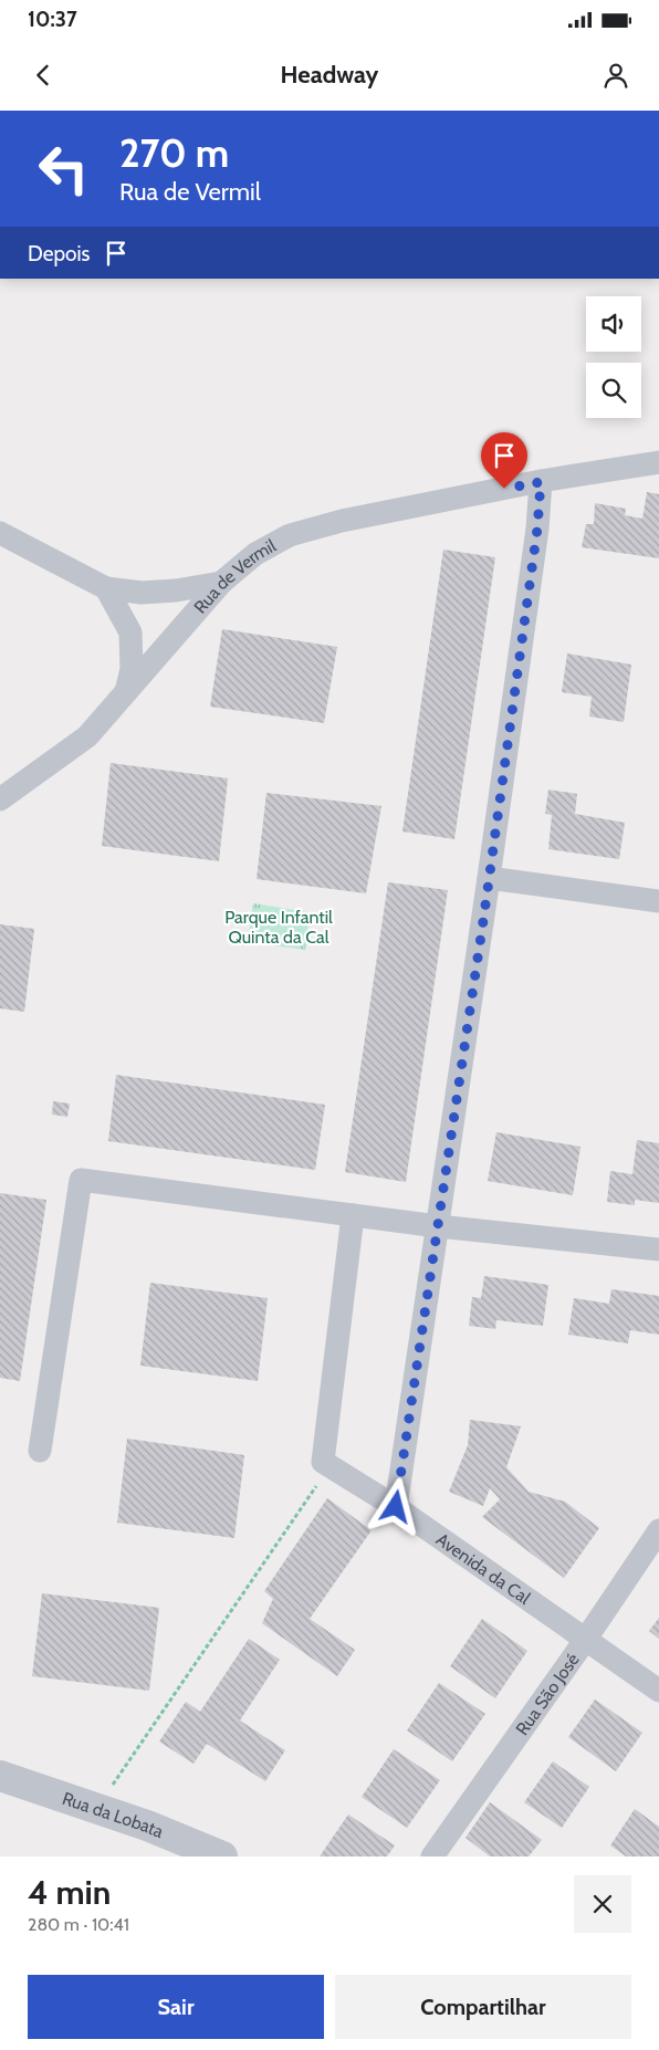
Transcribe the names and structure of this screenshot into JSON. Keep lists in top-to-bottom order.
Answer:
{
  "streets": {
    "street": [
      "Rua de Vermil",
      "Avenida da Cal",
      "Rua São José",
      "Rua da Lobata"
    ]
  },
  "crossings": [
    ["Avenida da Cal", "Rua São José"]
  ],
  "parks": ["Parque Infantil Quinta da Cal"],
  "page": {
    "status": "10:37",
    "header": "Headway",
    "turn": ["270 m", "Rua de Vermil"],
    "then": "Depois",
    "heading": ["4 min", "280 m · 10:41"],
    "buttons": ["Sair", "Compartilhar"]
  }
}
